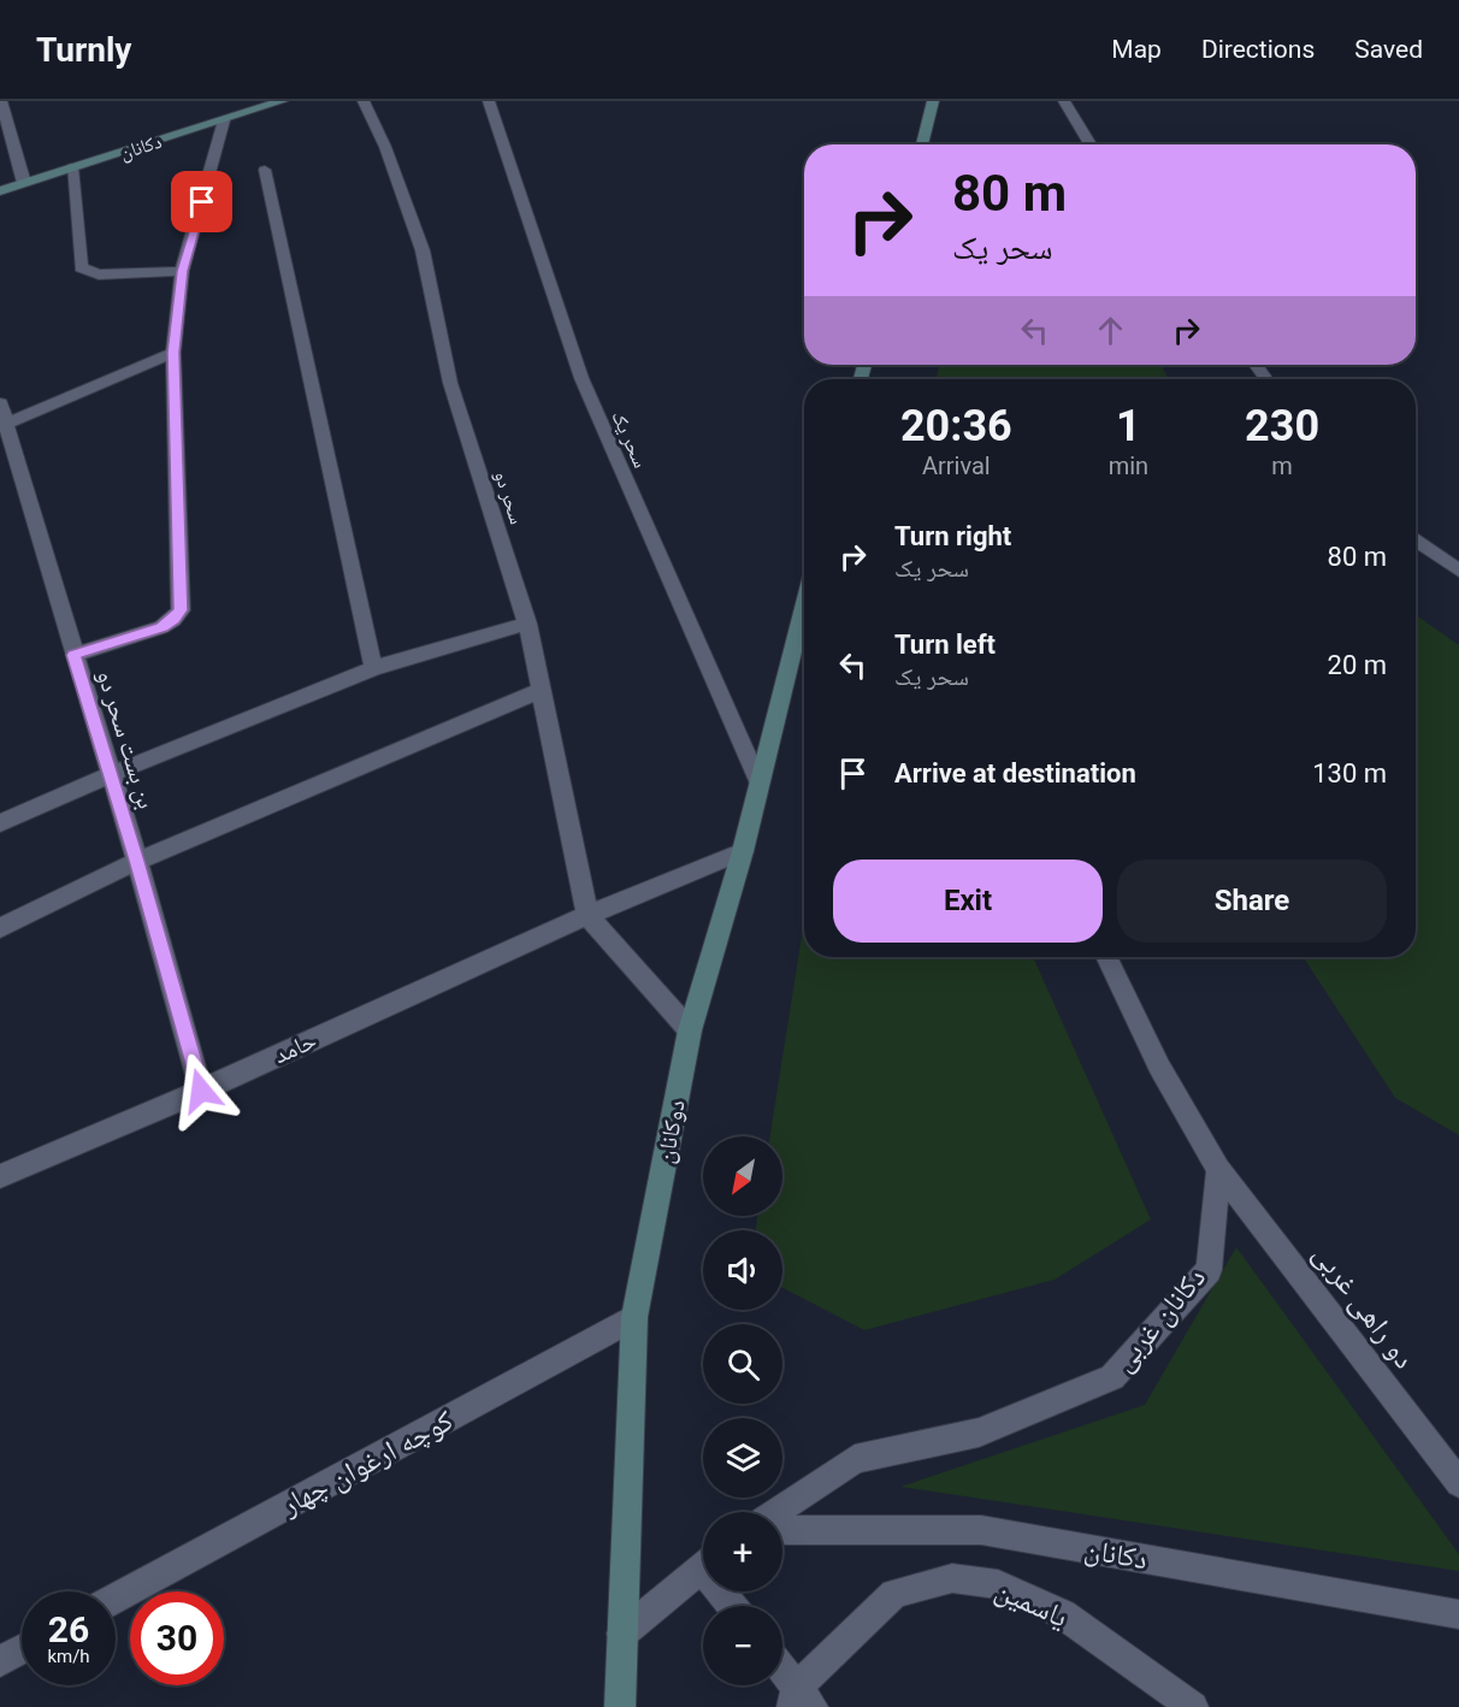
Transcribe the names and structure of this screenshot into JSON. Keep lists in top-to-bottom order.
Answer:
{
  "streets": {
    "street": [
      "دکانان",
      "سحر یک",
      "سحر دو",
      "بن بست سحر دو",
      "حامد",
      "دوکانان",
      "دو راهی غربی",
      "دکانان غربی",
      "کوچه ارغوان چهار",
      "یاسمین"
    ]
  },
  "crossings": [
    ["سحر یک", "دوکانان"],
    ["سحر دو", "حامد"],
    ["بن بست سحر دو", "حامد"],
    ["حامد", "دوکانان"],
    ["دوکانان", "کوچه ارغوان چهار"],
    ["دو راهی غربی", "دکانان غربی"]
  ],
  "north": "bottom left",
  "page": {
    "header": "Turnly",
    "nav": ["Map", "Directions", "Saved"],
    "turn": ["80 m", "سحر یک"],
    "eta": [
      "20:36",
      "Arrival",
      "1",
      "min",
      "230",
      "m"
    ],
    "list": [
      {
        "name": "Turn right",
        "note": "سحر یک",
        "value": "80 m"
      },
      {
        "name": "Turn left",
        "note": "سحر یک",
        "value": "20 m"
      },
      {
        "name": "Arrive at destination",
        "value": "130 m"
      }
    ],
    "buttons": ["Exit", "Share"],
    "map_buttons": ["+", "−"],
    "speed": "26 km/h",
    "limit": "30"
  }
}
